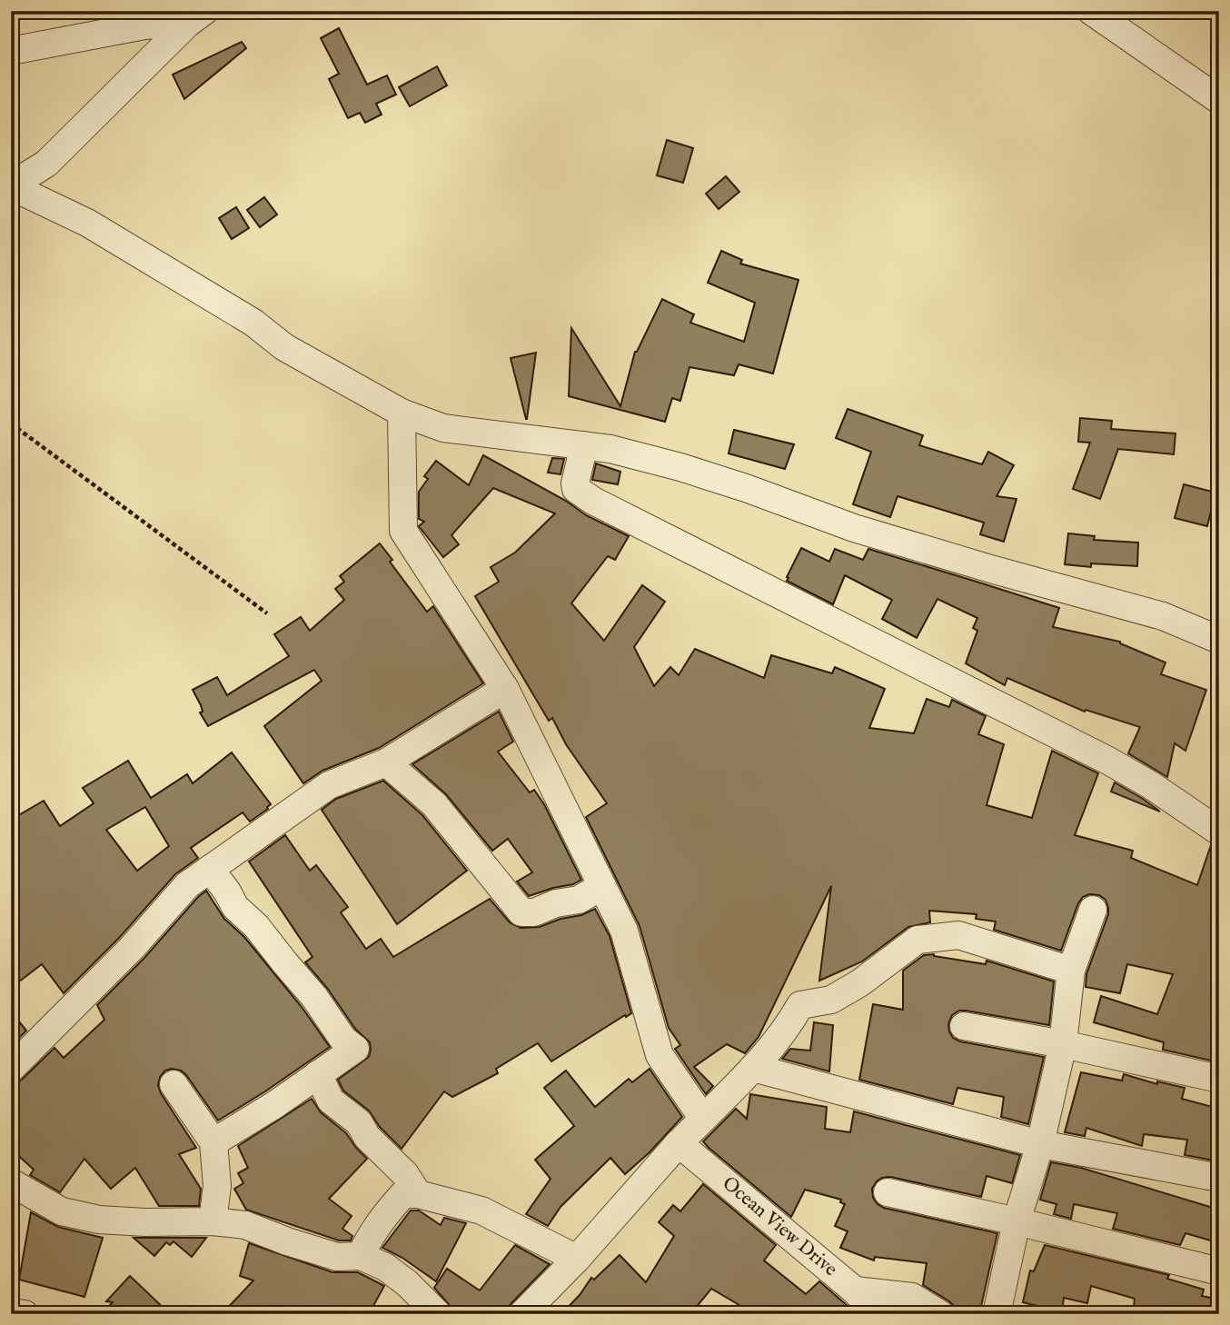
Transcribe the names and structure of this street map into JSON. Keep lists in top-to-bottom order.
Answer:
{
  "streets": {
    "street": ["Ocean View Drive"]
  }
}
